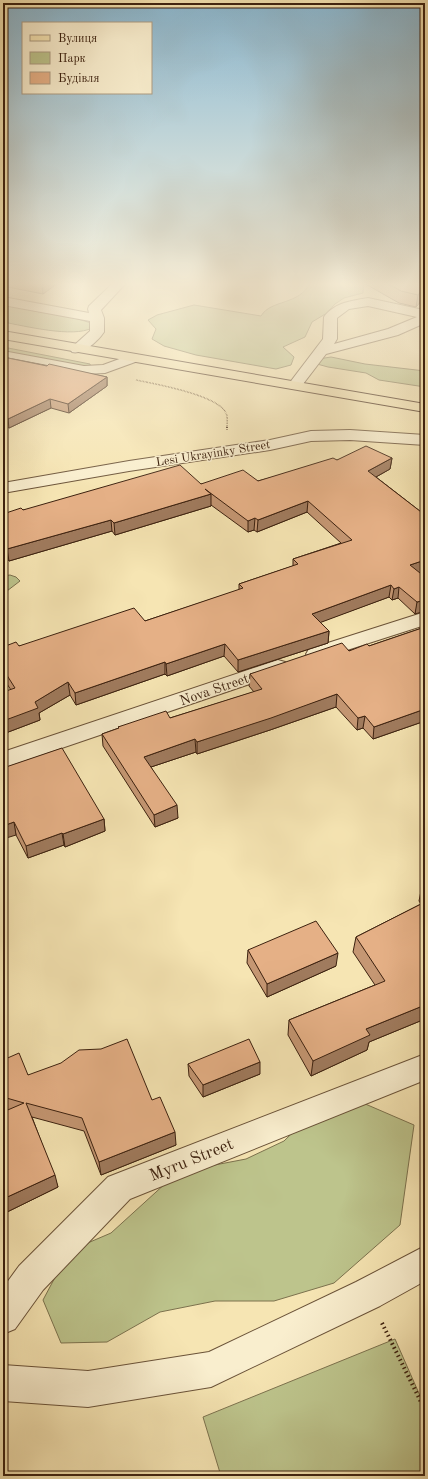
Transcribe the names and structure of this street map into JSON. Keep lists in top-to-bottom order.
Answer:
{
  "streets": {
    "street": ["Lesi Ukrayinky Street", "Nova Street", "Myru Street"]
  },
  "legend": ["Вулиця", "Парк", "Будівля"]
}
